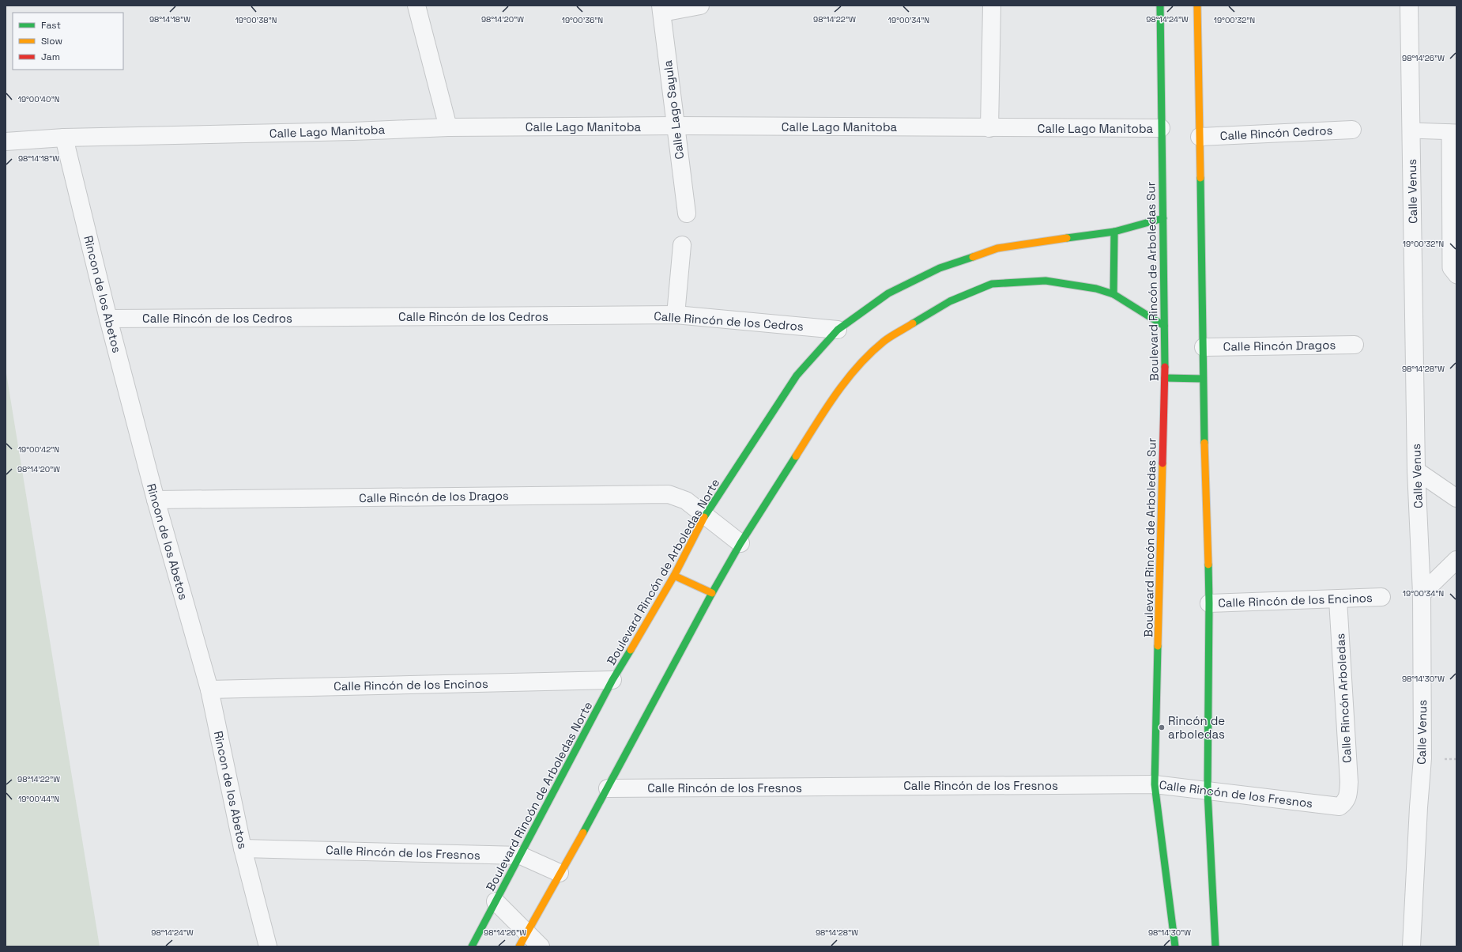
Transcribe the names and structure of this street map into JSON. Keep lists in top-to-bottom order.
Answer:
{
  "streets": {
    "street": [
      "Calle Lago Sayula",
      "Calle Lago Manitoba",
      "Calle Rincón Cedros",
      "Calle Venus",
      "Boulevard Rincón de Arboledas Sur",
      "Rincon de los Abetos",
      "Calle Rincón de los Cedros",
      "Calle Rincón Dragos",
      "Calle Rincón de los Dragos",
      "Boulevard Rincón de Arboledas Norte",
      "Calle Rincón de los Encinos",
      "Calle Rincón Arboledas",
      "Calle Rincón de los Fresnos"
    ]
  },
  "crossings": [
    ["Calle Lago Sayula", "Calle Lago Manitoba"],
    ["Calle Lago Manitoba", "Boulevard Rincón de Arboledas Sur"],
    ["Calle Lago Manitoba", "Rincon de los Abetos"],
    ["Boulevard Rincón de Arboledas Sur", "Boulevard Rincón de Arboledas Norte"],
    ["Boulevard Rincón de Arboledas Sur", "Calle Rincón de los Fresnos"],
    ["Rincon de los Abetos", "Calle Rincón de los Cedros"],
    ["Rincon de los Abetos", "Calle Rincón de los Dragos"],
    ["Rincon de los Abetos", "Calle Rincón de los Encinos"],
    ["Rincon de los Abetos", "Calle Rincón de los Fresnos"],
    ["Calle Rincón de los Cedros", "Boulevard Rincón de Arboledas Norte"],
    ["Calle Rincón de los Dragos", "Boulevard Rincón de Arboledas Norte"],
    ["Boulevard Rincón de Arboledas Norte", "Calle Rincón de los Encinos"],
    ["Boulevard Rincón de Arboledas Norte", "Calle Rincón de los Fresnos"],
    ["Calle Rincón de los Encinos", "Calle Rincón Arboledas"],
    ["Calle Rincón Arboledas", "Calle Rincón de los Fresnos"]
  ],
  "places": ["Rincón de arboledas"],
  "legend": ["Fast", "Slow", "Jam"],
  "coordinates": [
    "98°14'18\"W",
    "98°14'20\"W",
    "98°14'22\"W",
    "98°14'24\"W",
    "19°00'38\"N",
    "19°00'34\"N",
    "19°00'32\"N",
    "19°00'36\"N",
    "98°14'26\"W",
    "19°00'40\"N",
    "98°14'28\"W",
    "19°00'42\"N",
    "98°14'30\"W",
    "19°00'44\"N"
  ]
}
